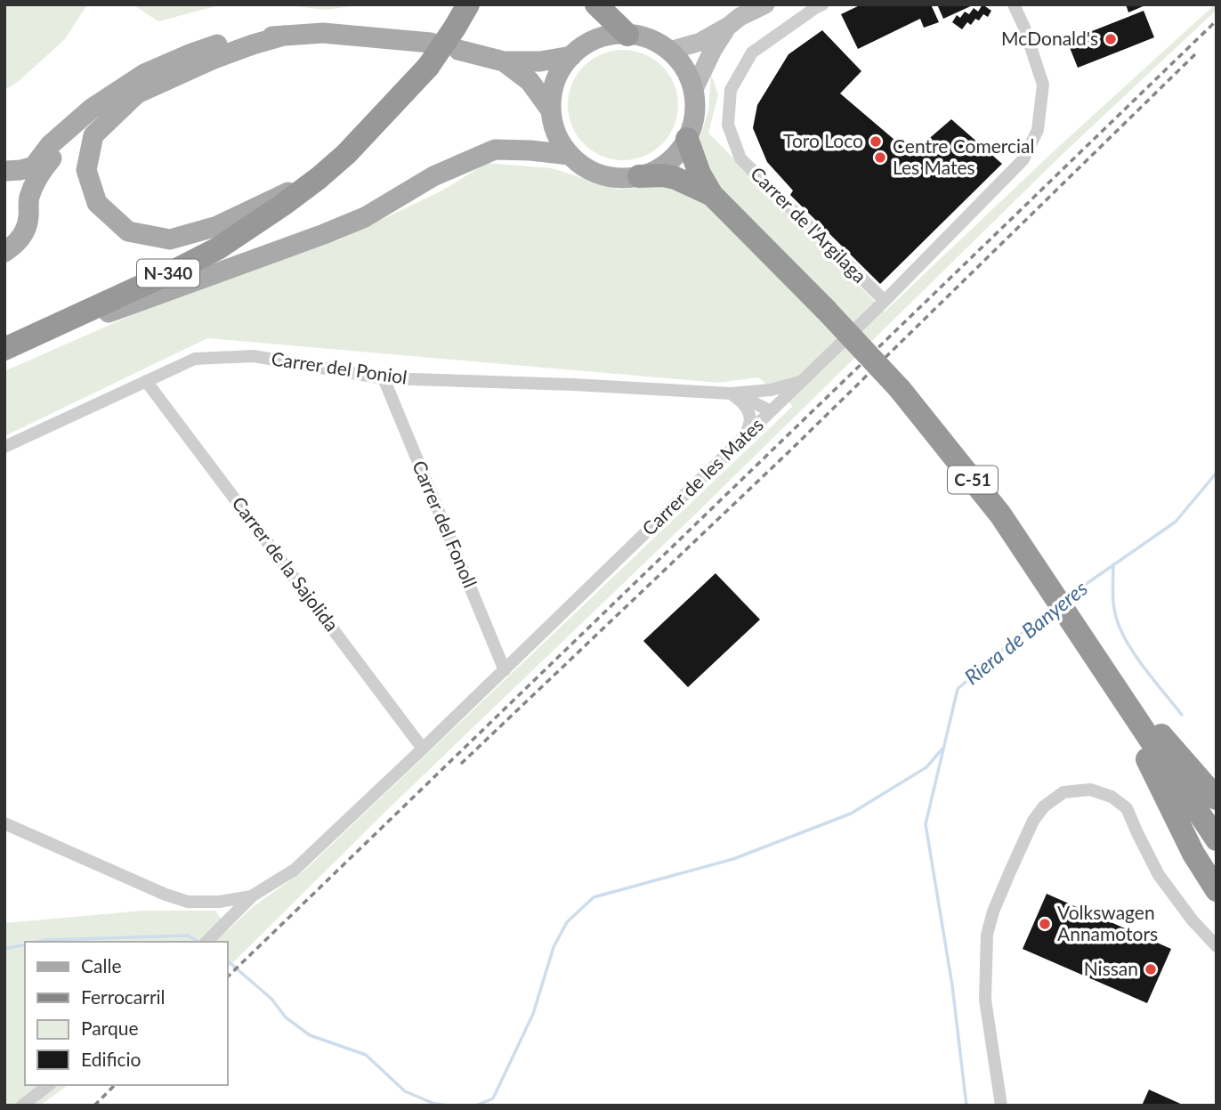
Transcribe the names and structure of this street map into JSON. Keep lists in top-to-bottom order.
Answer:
{
  "streets": {
    "highway": ["N-340", "C-51"],
    "street": [
      "Carrer de l'Argilaga",
      "Carrer del Poniol",
      "Carrer de les Mates",
      "Carrer del Fonoll",
      "Carrer de la Sajolida"
    ]
  },
  "crossings": [
    ["Carrer de l'Argilaga", "Carrer de les Mates"],
    ["Carrer del Poniol", "Carrer de les Mates"],
    ["Carrer del Poniol", "Carrer del Fonoll"],
    ["Carrer del Poniol", "Carrer de la Sajolida"],
    ["Carrer de les Mates", "Carrer del Fonoll"],
    ["Carrer de les Mates", "Carrer de la Sajolida"]
  ],
  "water": ["Riera de Banyeres"],
  "places": [
    "McDonald's",
    "Toro Loco",
    "Centre Comercial Les Mates",
    "Volkswagen Annamotors",
    "Nissan"
  ],
  "legend": [
    "Calle",
    "Ferrocarril",
    "Parque",
    "Edificio"
  ]
}
